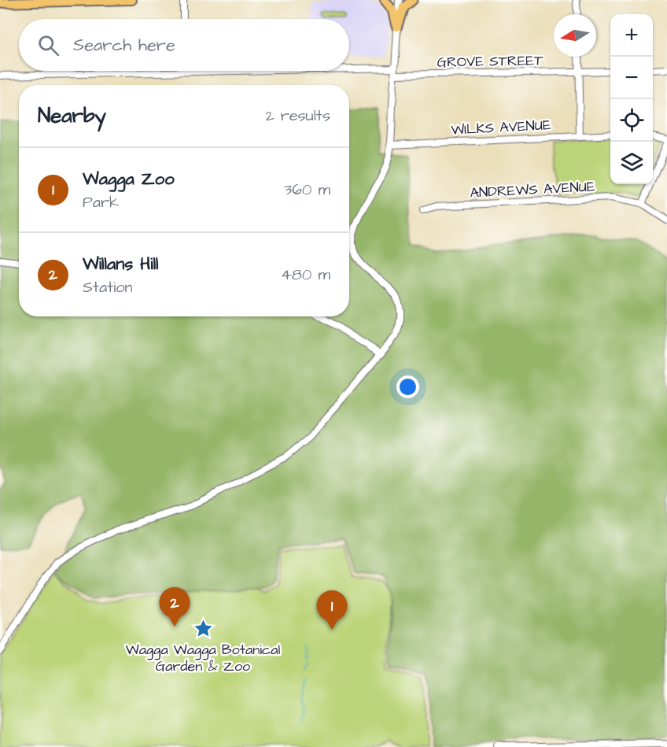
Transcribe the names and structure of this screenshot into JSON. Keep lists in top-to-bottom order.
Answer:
{
  "streets": {
    "street": ["GROVE STREET", "WILKS AVENUE", "ANDREWS AVENUE"]
  },
  "places": {
    "place": ["Wagga Wagga Botanical Garden & Zoo"]
  },
  "north": "left",
  "page": {
    "map_buttons": ["+", "−"],
    "search": "Search here",
    "heading": ["Nearby", "2 results"],
    "list": [
      {
        "mark": "1",
        "name": "Wagga Zoo",
        "note": "Park",
        "value": "360 m"
      },
      {
        "mark": "2",
        "name": "Willans Hill",
        "note": "Station",
        "value": "480 m"
      }
    ],
    "pins": ["2", "1"]
  }
}
